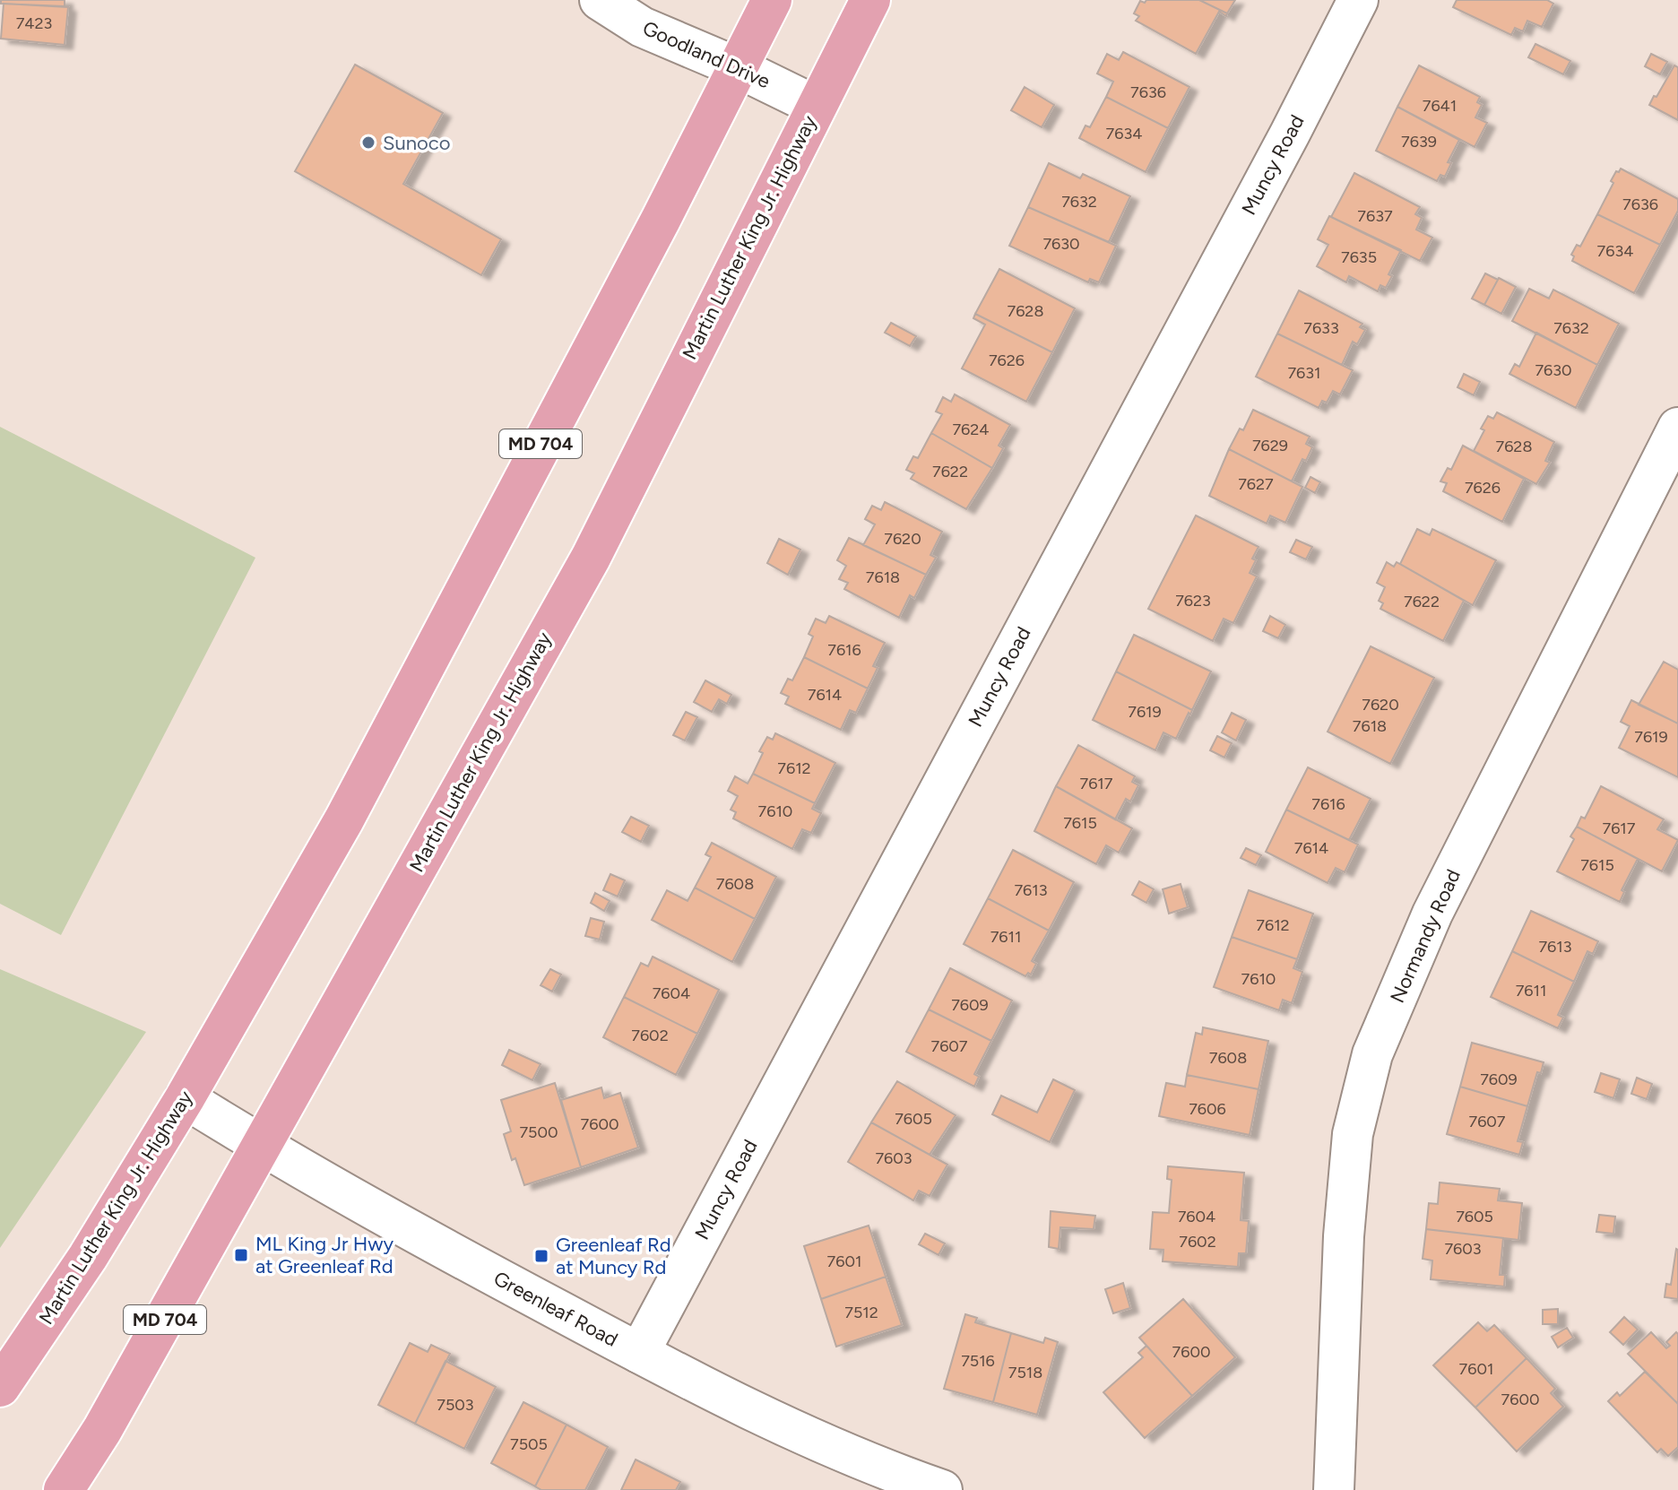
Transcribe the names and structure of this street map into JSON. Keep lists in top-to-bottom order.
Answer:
{
  "streets": {
    "main road": ["Martin Luther King Jr. Highway", "MD 704"],
    "street": [
      "Goodland Drive",
      "Muncy Road",
      "Normandy Road",
      "Greenleaf Road"
    ]
  },
  "crossings": [
    ["Goodland Drive", "Martin Luther King Jr. Highway"],
    ["Muncy Road", "Greenleaf Road"],
    ["Martin Luther King Jr. Highway", "Greenleaf Road"]
  ],
  "places": {
    "other": ["Sunoco"],
    "transit": ["ML King Jr Hwy at Greenleaf Rd", "Greenleaf Rd at Muncy Rd"]
  },
  "house_numbers": [
    "7423",
    "7636",
    "7641",
    "7634",
    "7639",
    "7632",
    "7636",
    "7637",
    "7630",
    "7634",
    "7635",
    "7628",
    "7633",
    "7632",
    "7626",
    "7630",
    "7631",
    "7624",
    "7629",
    "7628",
    "7622",
    "7627",
    "7626",
    "7620",
    "7618",
    "7623",
    "7622",
    "7616",
    "7614",
    "7620",
    "7619",
    "7618",
    "7619",
    "7612",
    "7617",
    "7616",
    "7610",
    "7615",
    "7617",
    "7614",
    "7615",
    "7608",
    "7613",
    "7612",
    "7611",
    "7613",
    "7610",
    "7611",
    "7604",
    "7609",
    "7602",
    "7607",
    "7608",
    "7609",
    "7606",
    "7605",
    "7607",
    "7600",
    "7500",
    "7603",
    "7604",
    "7605",
    "7602",
    "7603",
    "7601",
    "7512",
    "7600",
    "7516",
    "7601",
    "7518",
    "7600",
    "7503",
    "7505"
  ]
}
